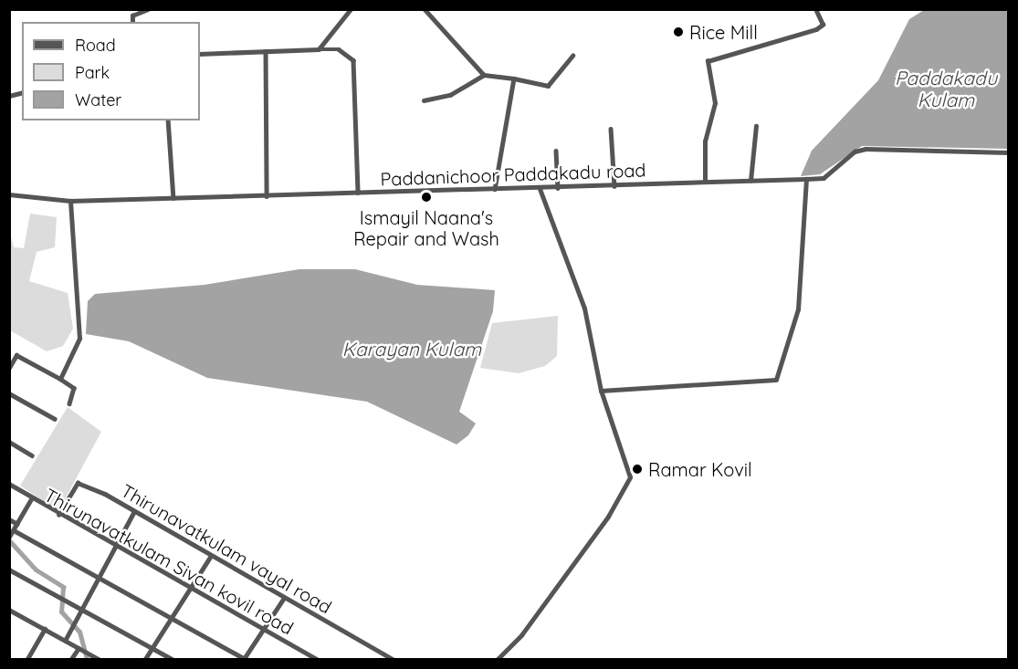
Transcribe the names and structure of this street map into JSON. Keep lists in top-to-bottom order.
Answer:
{
  "streets": {
    "street": ["Paddanichoor Paddakadu road", "Thirunavatkulam vayal road", "Thirunavatkulam Sivan kovil road"]
  },
  "crossings": [
    ["Thirunavatkulam vayal road", "Thirunavatkulam Sivan kovil road"]
  ],
  "water": ["Paddakadu Kulam", "Karayan Kulam"],
  "places": ["Rice Mill", "Ismayil Naana's Repair and Wash", "Ramar Kovil"],
  "legend": ["Road", "Park", "Water"]
}
